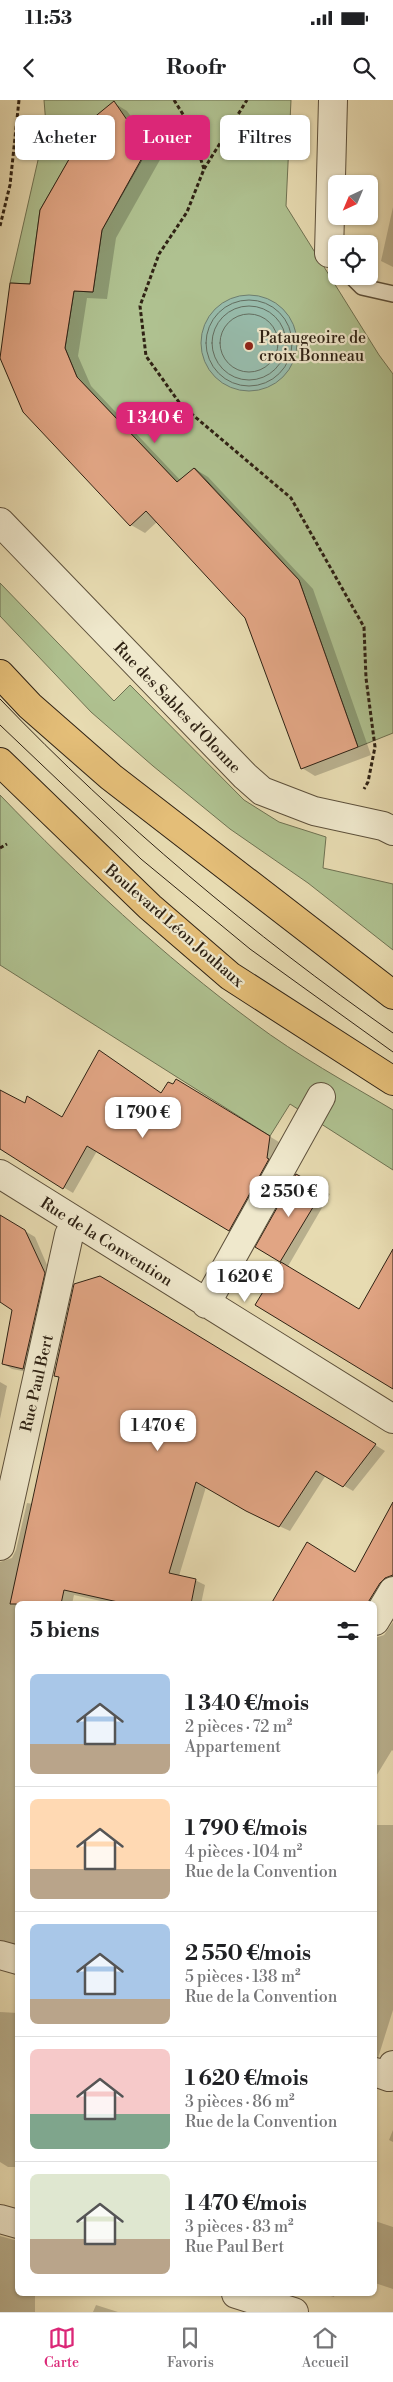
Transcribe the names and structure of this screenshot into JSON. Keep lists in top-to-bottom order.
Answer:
{
  "streets": {
    "main road": ["Boulevard Léon Jouhaux"],
    "street": ["Rue des Sables d'Olonne", "Rue de la Convention", "Rue Paul Bert"]
  },
  "crossings": [
    ["Rue de la Convention", "Rue Paul Bert"]
  ],
  "places": ["Pataugeoire de croix Bonneau"],
  "north": "bottom left",
  "page": {
    "status": "11:53",
    "header": "Roofr",
    "chip": ["Acheter", "Louer", "Filtres"],
    "price": [
      "1 340 €",
      "1 790 €",
      "2 550 €",
      "1 620 €",
      "1 470 €"
    ],
    "heading": "5 biens",
    "list": [
      {
        "name": "1 340 €/mois",
        "note": "2 pièces · 72 m² · Appartement"
      },
      {
        "name": "1 790 €/mois",
        "note": "4 pièces · 104 m² · Rue de la Convention"
      },
      {
        "name": "2 550 €/mois",
        "note": "5 pièces · 138 m² · Rue de la Convention"
      },
      {
        "name": "1 620 €/mois",
        "note": "3 pièces · 86 m² · Rue de la Convention"
      },
      {
        "name": "1 470 €/mois",
        "note": "3 pièces · 83 m² · Rue Paul Bert"
      }
    ],
    "tabs": ["Carte", "Favoris", "Accueil"]
  }
}
